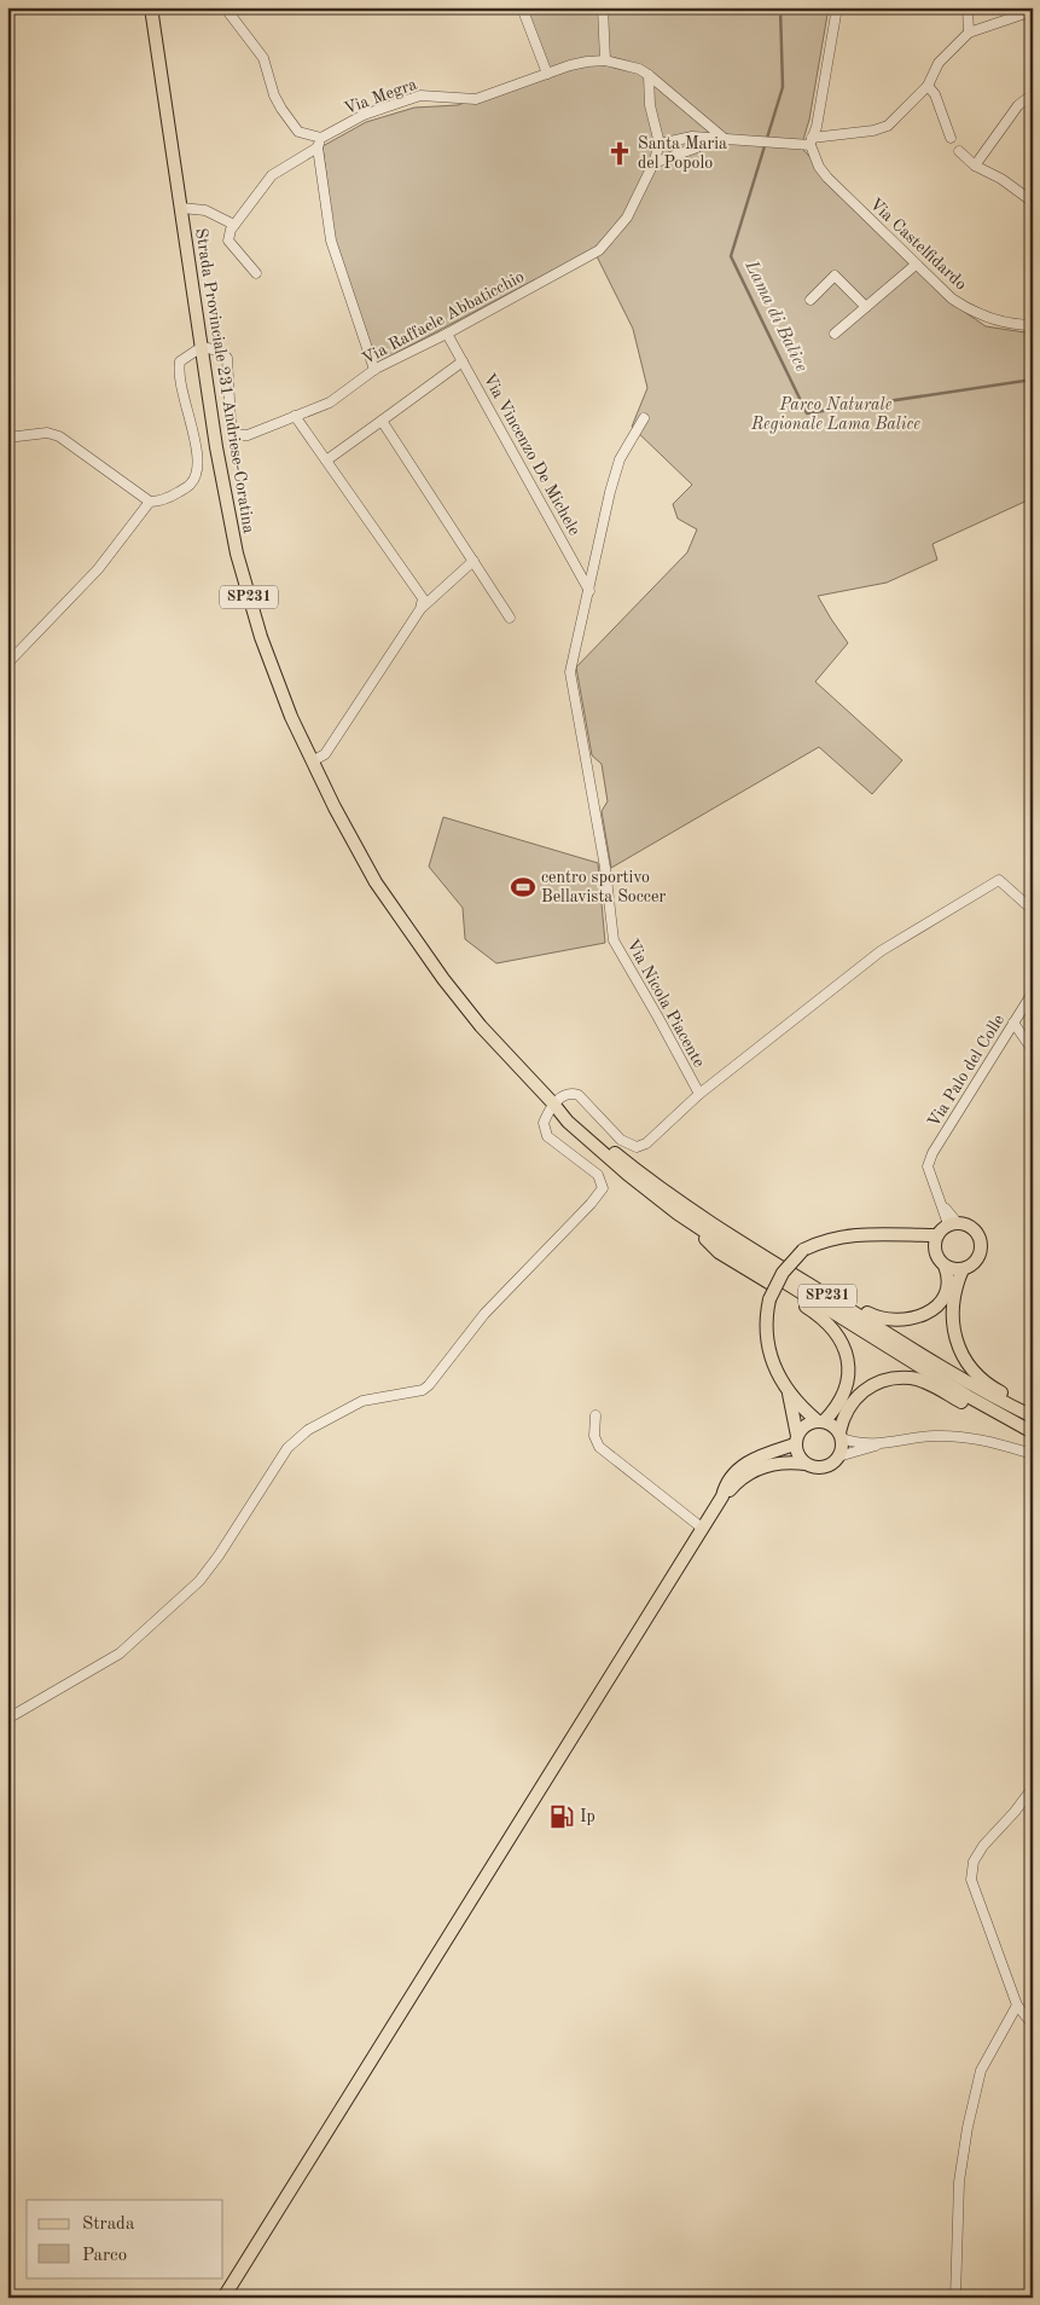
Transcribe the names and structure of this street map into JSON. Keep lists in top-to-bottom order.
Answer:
{
  "streets": {
    "main road": ["Strada Provinciale 231 Andriese-Coratina", "SP231"],
    "street": [
      "Via Megra",
      "Via Castelfidardo",
      "Via Raffaele Abbaticchio",
      "Via Vincenzo De Michele",
      "Via Nicola Piacente",
      "Via Palo del Colle"
    ]
  },
  "crossings": [
    ["Via Raffaele Abbaticchio", "Strada Provinciale 231 Andriese-Coratina"],
    ["Via Raffaele Abbaticchio", "Via Vincenzo De Michele"],
    ["Via Vincenzo De Michele", "Via Nicola Piacente"]
  ],
  "water": ["Lama di Balice"],
  "parks": ["Parco Naturale Regionale Lama Balice"],
  "places": {
    "church": ["Santa Maria del Popolo"],
    "sports": ["centro sportivo Bellavista Soccer"],
    "fuel station": ["Ip"]
  },
  "legend": ["Strada", "Parco"]
}
